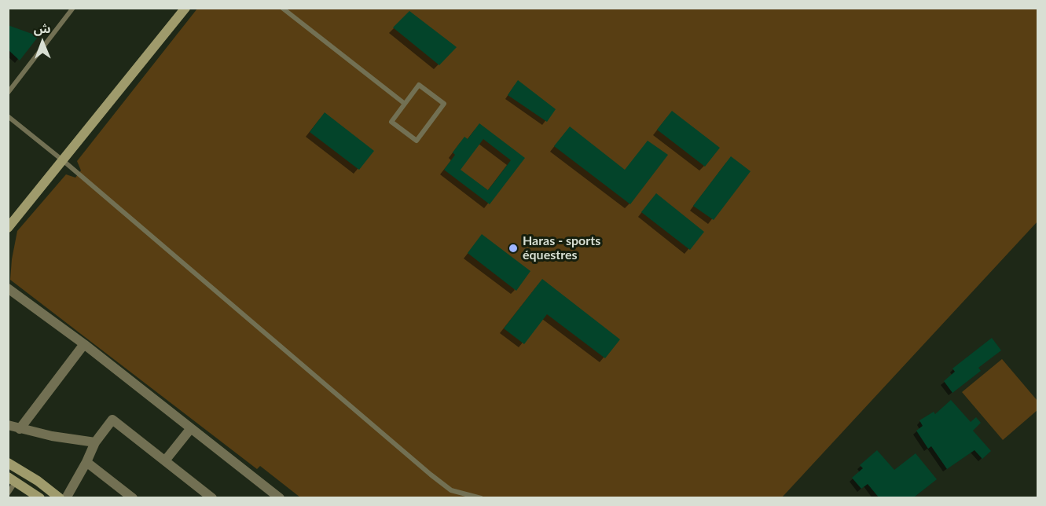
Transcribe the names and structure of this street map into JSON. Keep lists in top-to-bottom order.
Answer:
{
  "places": ["Haras - sports équestres"],
  "north": "top"
}
